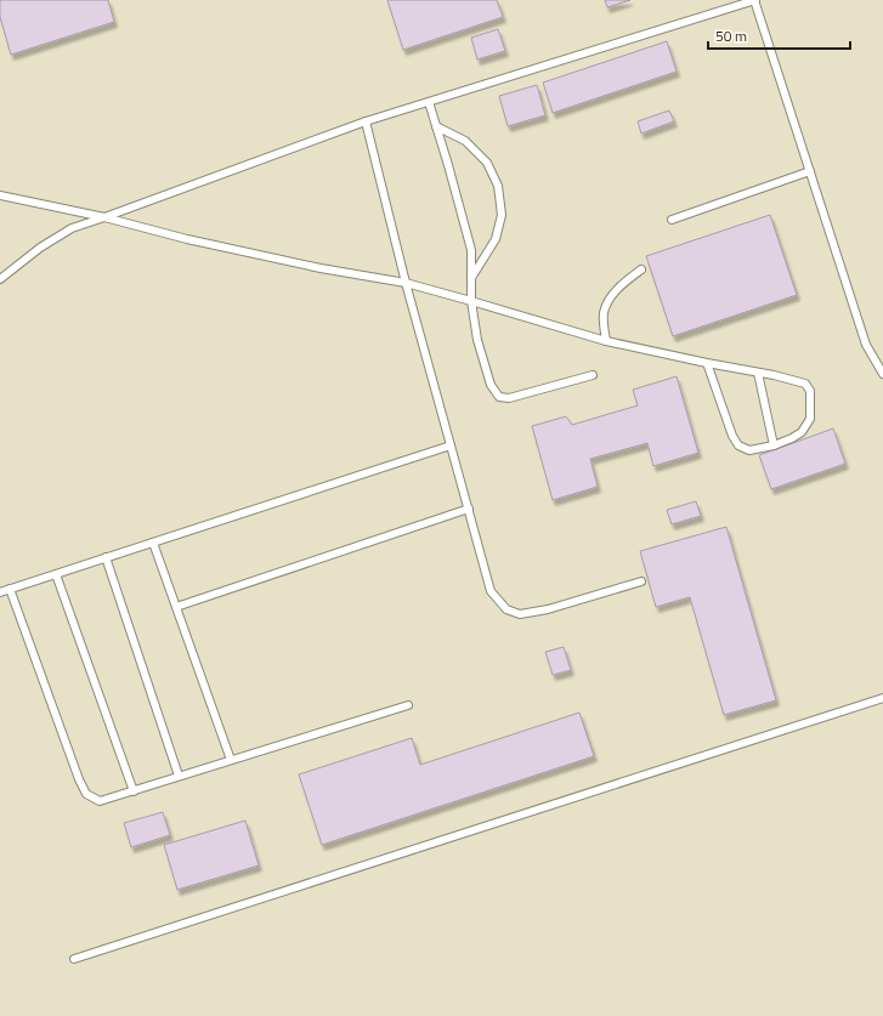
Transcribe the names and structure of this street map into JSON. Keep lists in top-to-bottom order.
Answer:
{
  "scale_bar": "50 m"
}
